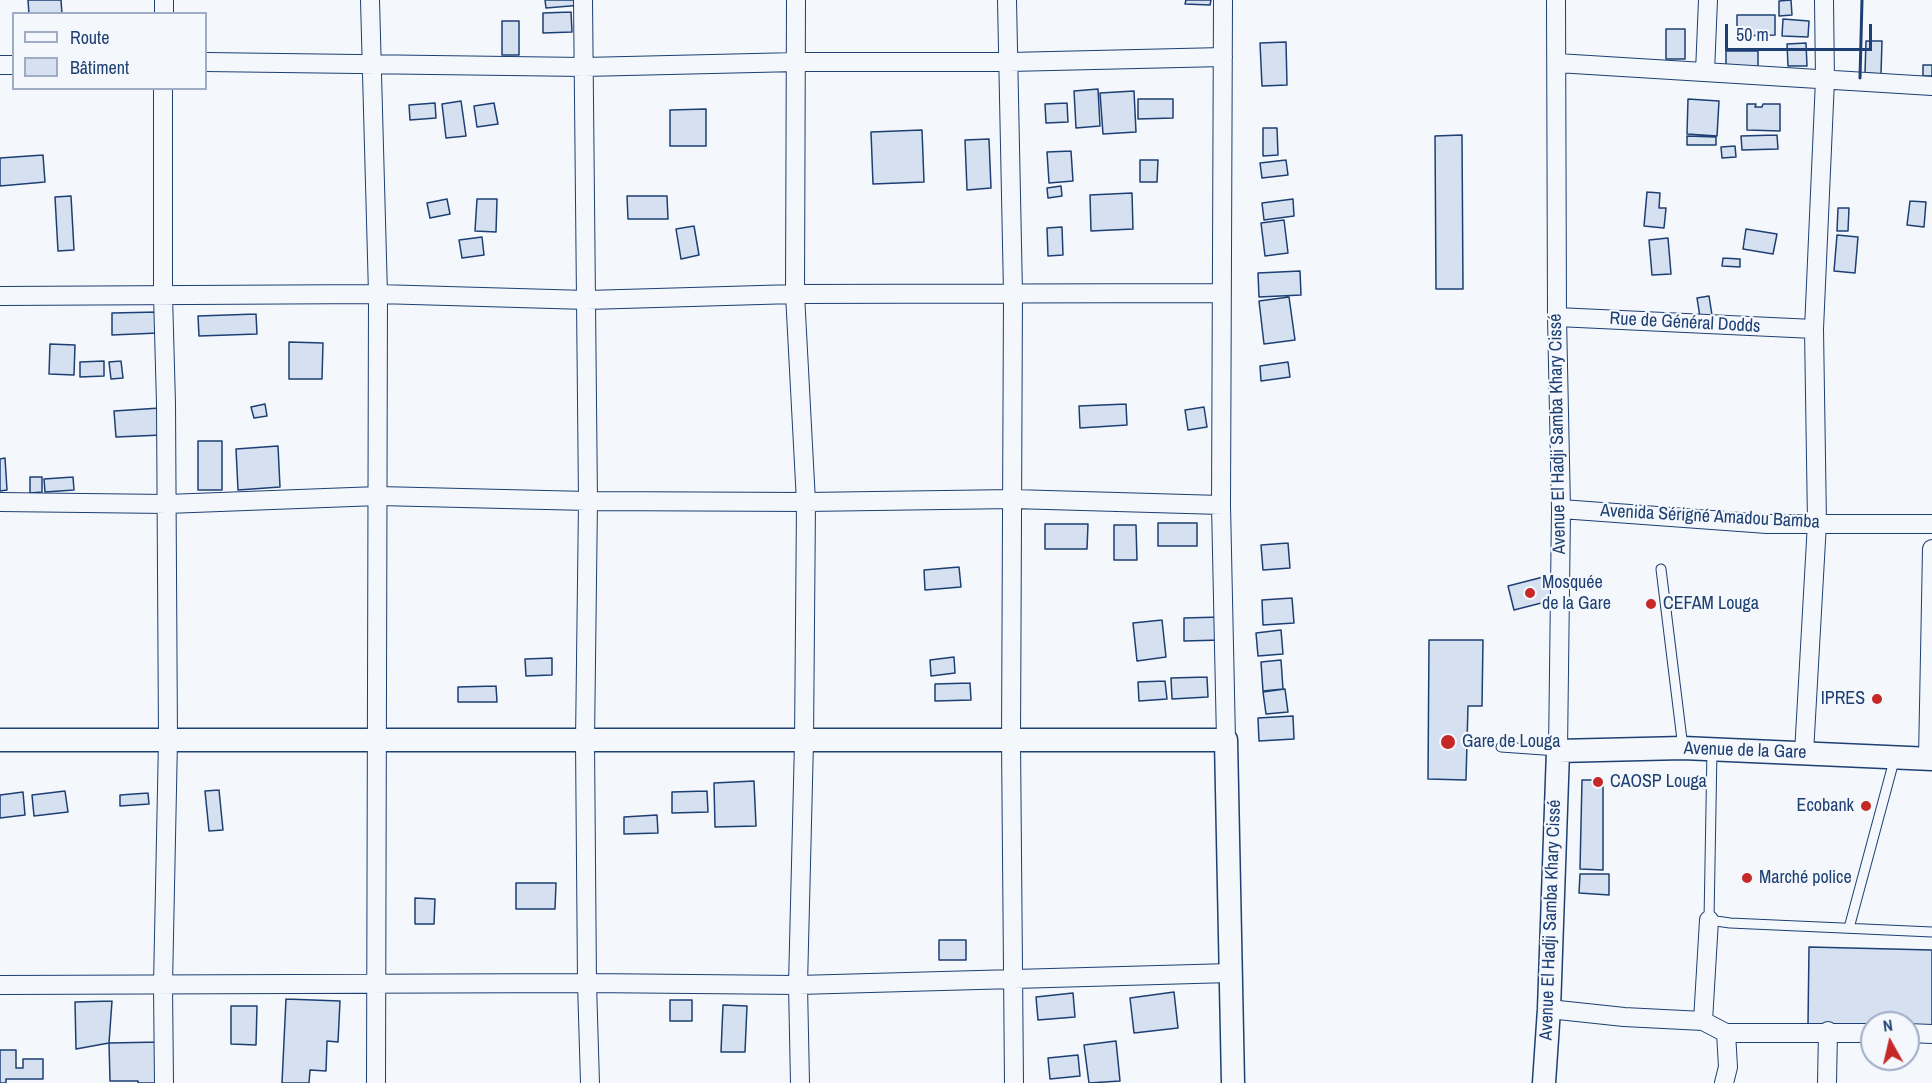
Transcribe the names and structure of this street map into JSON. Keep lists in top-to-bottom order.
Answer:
{
  "streets": {
    "street": [
      "Rue de Général Dodds",
      "Avenue El Hadji Samba Khary Cissé",
      "Avenida Sérigné Amadou Bamba",
      "Avenue de la Gare"
    ]
  },
  "crossings": [
    ["Rue de Général Dodds", "Avenue El Hadji Samba Khary Cissé"],
    ["Avenue El Hadji Samba Khary Cissé", "Avenida Sérigné Amadou Bamba"],
    ["Avenue El Hadji Samba Khary Cissé", "Avenue de la Gare"]
  ],
  "places": [
    "Mosquée de la Gare",
    "CEFAM Louga",
    "IPRES",
    "Gare de Louga",
    "CAOSP Louga",
    "Ecobank",
    "Marché police"
  ],
  "legend": ["Route", "Bâtiment"],
  "scale_bar": "50 m",
  "north": "top"
}
